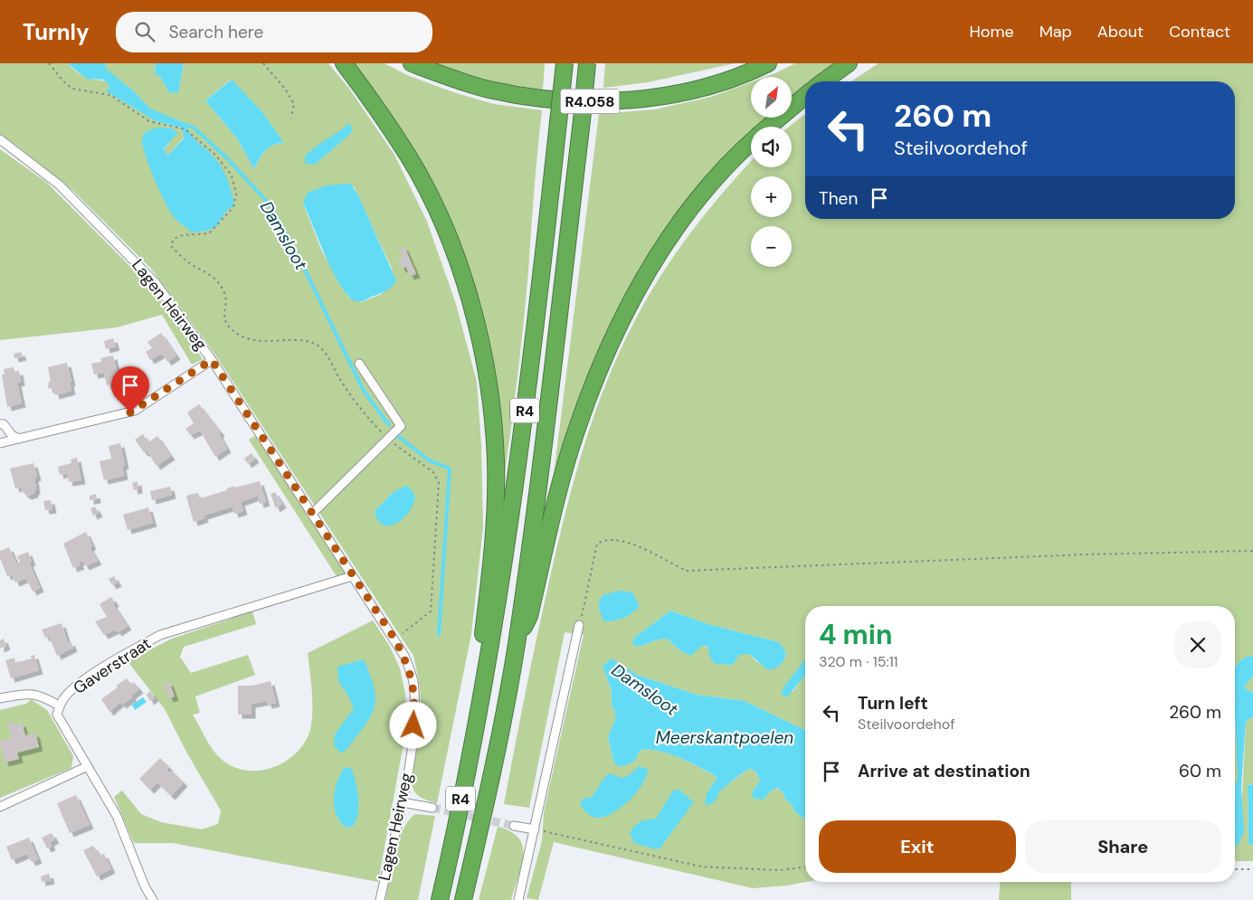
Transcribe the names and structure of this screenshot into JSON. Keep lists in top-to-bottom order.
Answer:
{
  "streets": {
    "highway": ["R4.058", "R4"],
    "street": ["Lagen Heirweg", "Gaverstraat"]
  },
  "crossings": [
    ["Lagen Heirweg", "Gaverstraat"]
  ],
  "water": ["Damsloot", "Meerskantpoelen"],
  "north": "top right",
  "page": {
    "header": "Turnly",
    "search": "Search here",
    "nav": [
      "Home",
      "Map",
      "About",
      "Contact"
    ],
    "map_buttons": ["+", "−"],
    "turn": ["260 m", "Steilvoordehof"],
    "then": "Then",
    "heading": ["4 min", "320 m · 15:11"],
    "list": [
      {
        "name": "Turn left",
        "note": "Steilvoordehof",
        "value": "260 m"
      },
      {
        "name": "Arrive at destination",
        "value": "60 m"
      }
    ],
    "buttons": ["Exit", "Share"]
  }
}
